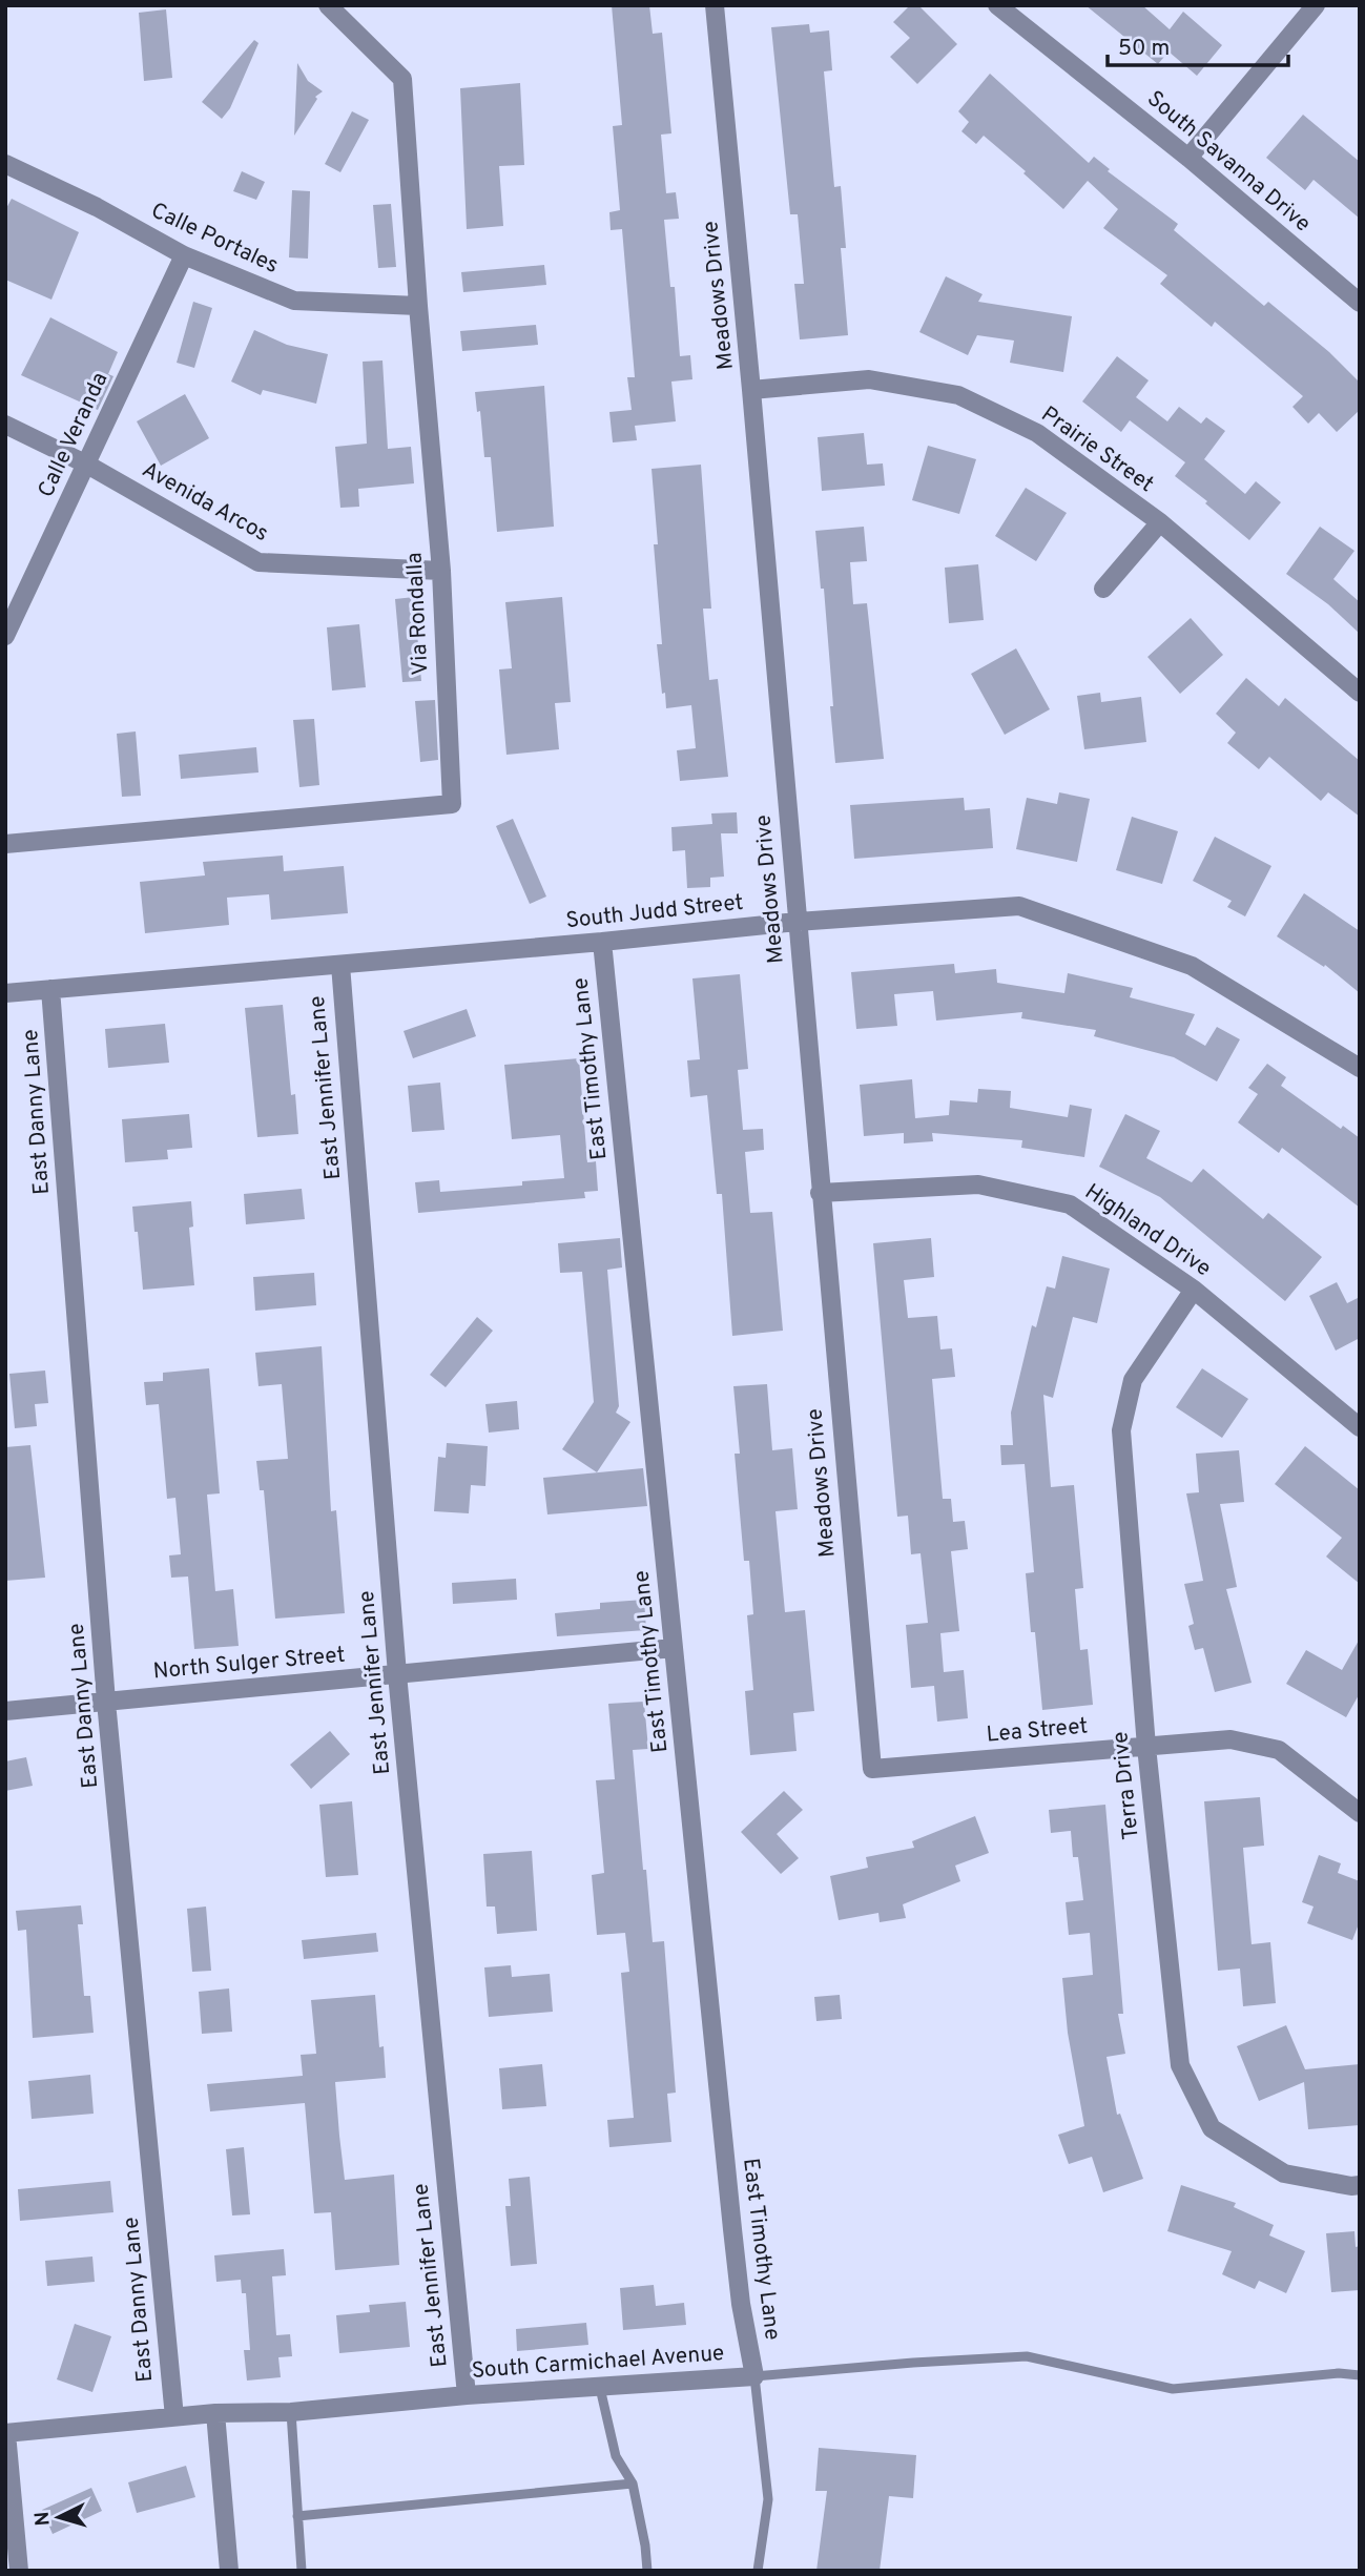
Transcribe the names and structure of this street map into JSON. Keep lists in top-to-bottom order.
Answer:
{
  "streets": {
    "street": [
      "South Savanna Drive",
      "Calle Portales",
      "Meadows Drive",
      "Calle Veranda",
      "Prairie Street",
      "Avenida Arcos",
      "Via Rondalla",
      "South Judd Street",
      "East Timothy Lane",
      "East Jennifer Lane",
      "East Danny Lane",
      "Highland Drive",
      "North Sulger Street",
      "Lea Street",
      "Terra Drive",
      "South Carmichael Avenue"
    ]
  },
  "crossings": [
    ["Calle Portales", "Calle Veranda"],
    ["Calle Portales", "Via Rondalla"],
    ["Meadows Drive", "Prairie Street"],
    ["Meadows Drive", "South Judd Street"],
    ["Meadows Drive", "Highland Drive"],
    ["Meadows Drive", "Lea Street"],
    ["Calle Veranda", "Avenida Arcos"],
    ["Avenida Arcos", "Via Rondalla"],
    ["South Judd Street", "East Timothy Lane"],
    ["South Judd Street", "East Jennifer Lane"],
    ["South Judd Street", "East Danny Lane"],
    ["East Timothy Lane", "North Sulger Street"],
    ["East Timothy Lane", "South Carmichael Avenue"],
    ["East Jennifer Lane", "North Sulger Street"],
    ["East Jennifer Lane", "South Carmichael Avenue"],
    ["East Danny Lane", "North Sulger Street"],
    ["East Danny Lane", "South Carmichael Avenue"],
    ["Highland Drive", "Terra Drive"],
    ["Lea Street", "Terra Drive"]
  ],
  "scale_bar": "50 m",
  "north": "left"
}
